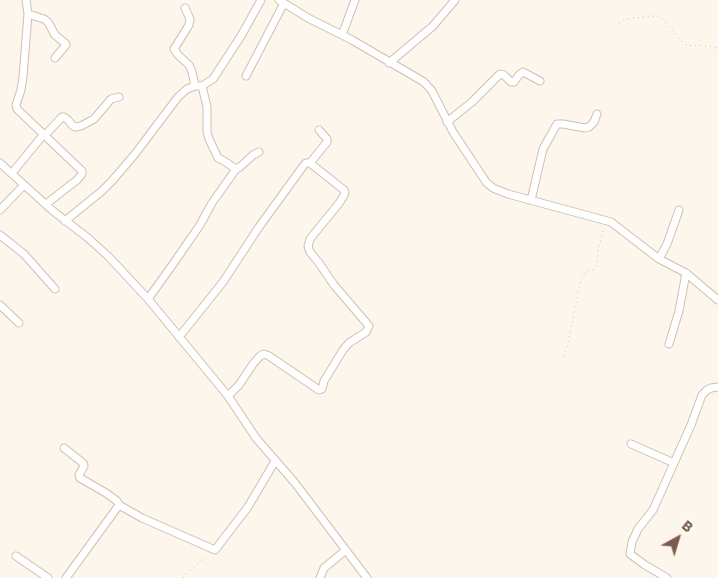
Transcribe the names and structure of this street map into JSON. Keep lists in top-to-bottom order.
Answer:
{
  "north": "top right"
}
